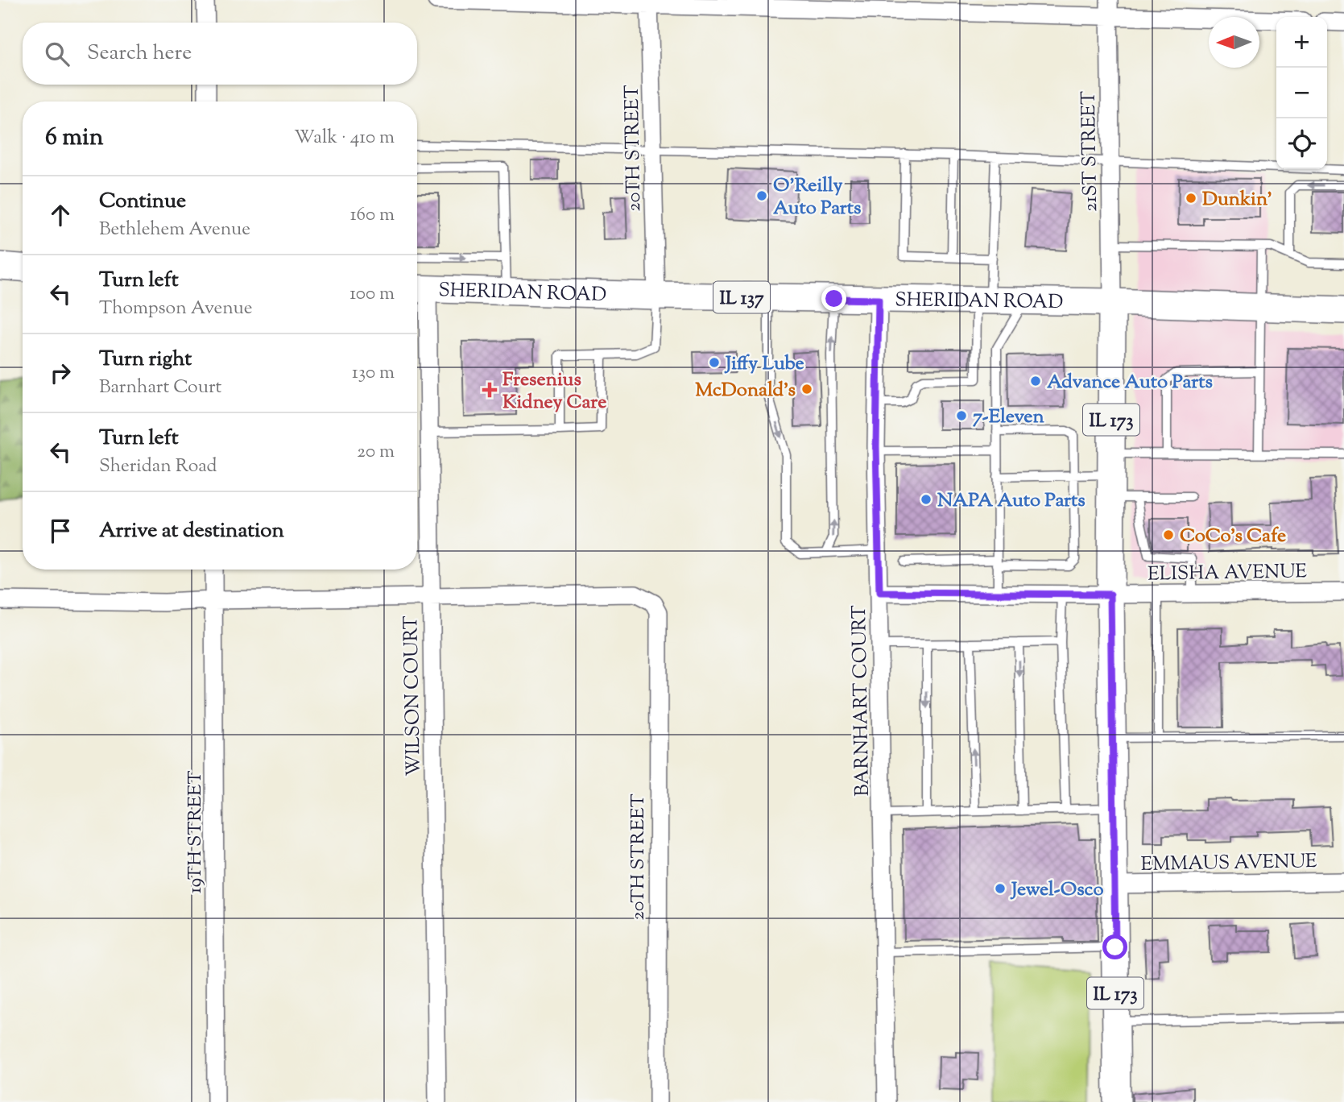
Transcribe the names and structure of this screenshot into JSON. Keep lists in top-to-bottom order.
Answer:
{
  "streets": {
    "main road": ["SHERIDAN ROAD", "IL 137", "IL 173"],
    "street": [
      "20TH STREET",
      "21ST STREET",
      "ELISHA AVENUE",
      "WILSON COURT",
      "BARNHART COURT",
      "19TH STREET",
      "EMMAUS AVENUE"
    ]
  },
  "crossings": [
    ["20TH STREET", "SHERIDAN ROAD"],
    ["20TH STREET", "WILSON COURT"],
    ["21ST STREET", "SHERIDAN ROAD"],
    ["21ST STREET", "IL 173"],
    ["SHERIDAN ROAD", "IL 173"],
    ["SHERIDAN ROAD", "WILSON COURT"],
    ["SHERIDAN ROAD", "BARNHART COURT"],
    ["IL 173", "ELISHA AVENUE"],
    ["IL 173", "EMMAUS AVENUE"],
    ["ELISHA AVENUE", "BARNHART COURT"]
  ],
  "places": {
    "other": [
      "O'Reilly Auto Parts",
      "Dunkin'",
      "Jiffy Lube",
      "Advance Auto Parts",
      "McDonald's",
      "7-Eleven",
      "NAPA Auto Parts",
      "CoCo's Cafe",
      "Jewel-Osco"
    ],
    "health": ["Fresenius Kidney Care"]
  },
  "north": "left",
  "page": {
    "map_buttons": ["+", "−"],
    "search": "Search here",
    "heading": ["6 min", "Walk · 410 m"],
    "list": [
      ["Continue", "Bethlehem Avenue", "160 m"],
      ["Turn left", "Thompson Avenue", "100 m"],
      ["Turn right", "Barnhart Court", "130 m"],
      ["Turn left", "Sheridan Road", "20 m"],
      "Arrive at destination"
    ]
  }
}
